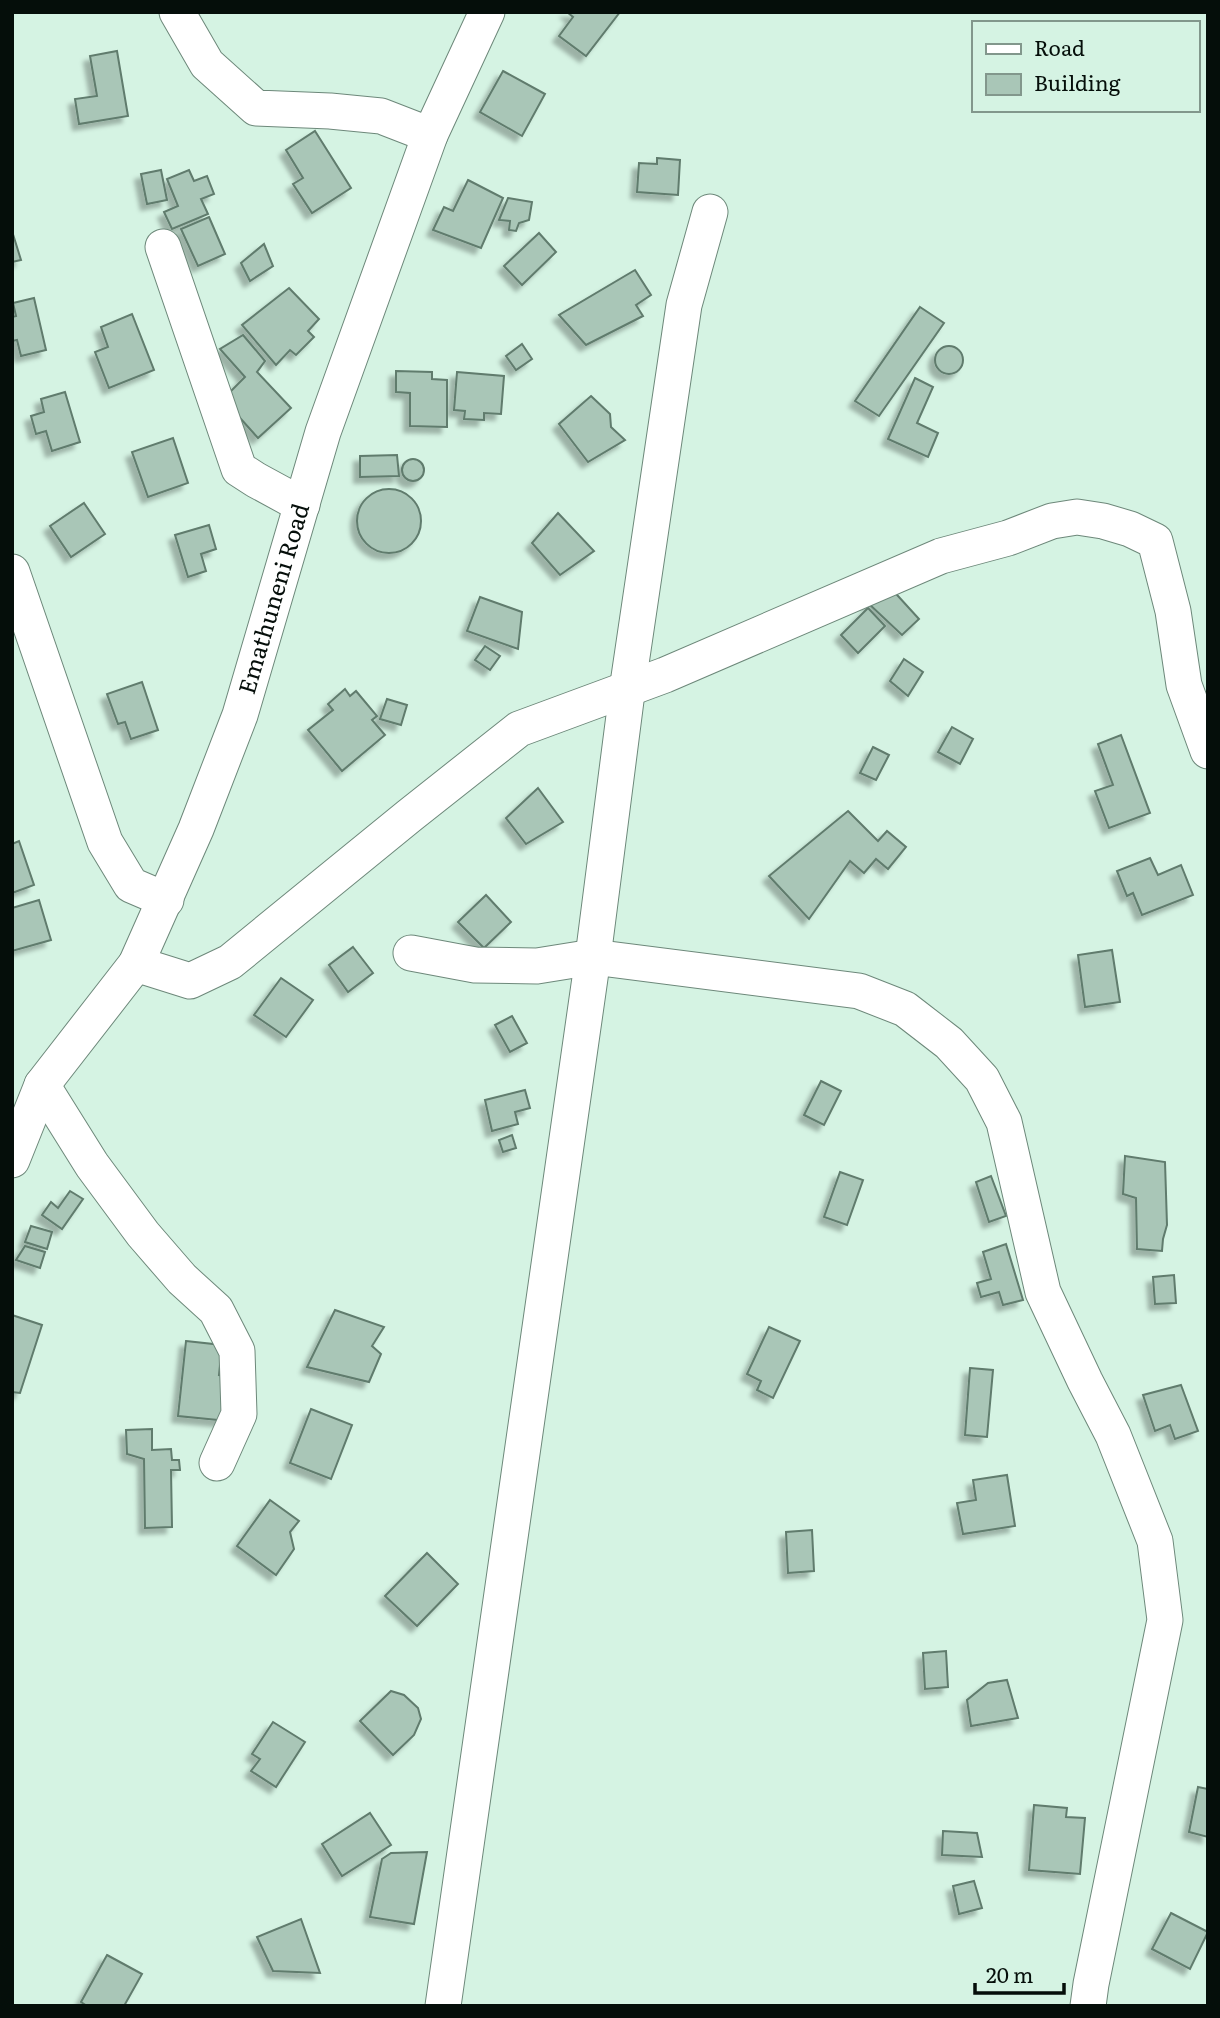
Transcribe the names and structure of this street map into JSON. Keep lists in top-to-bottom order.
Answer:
{
  "streets": {
    "street": ["Emathuneni Road"]
  },
  "legend": ["Road", "Building"],
  "scale_bar": "20 m"
}
